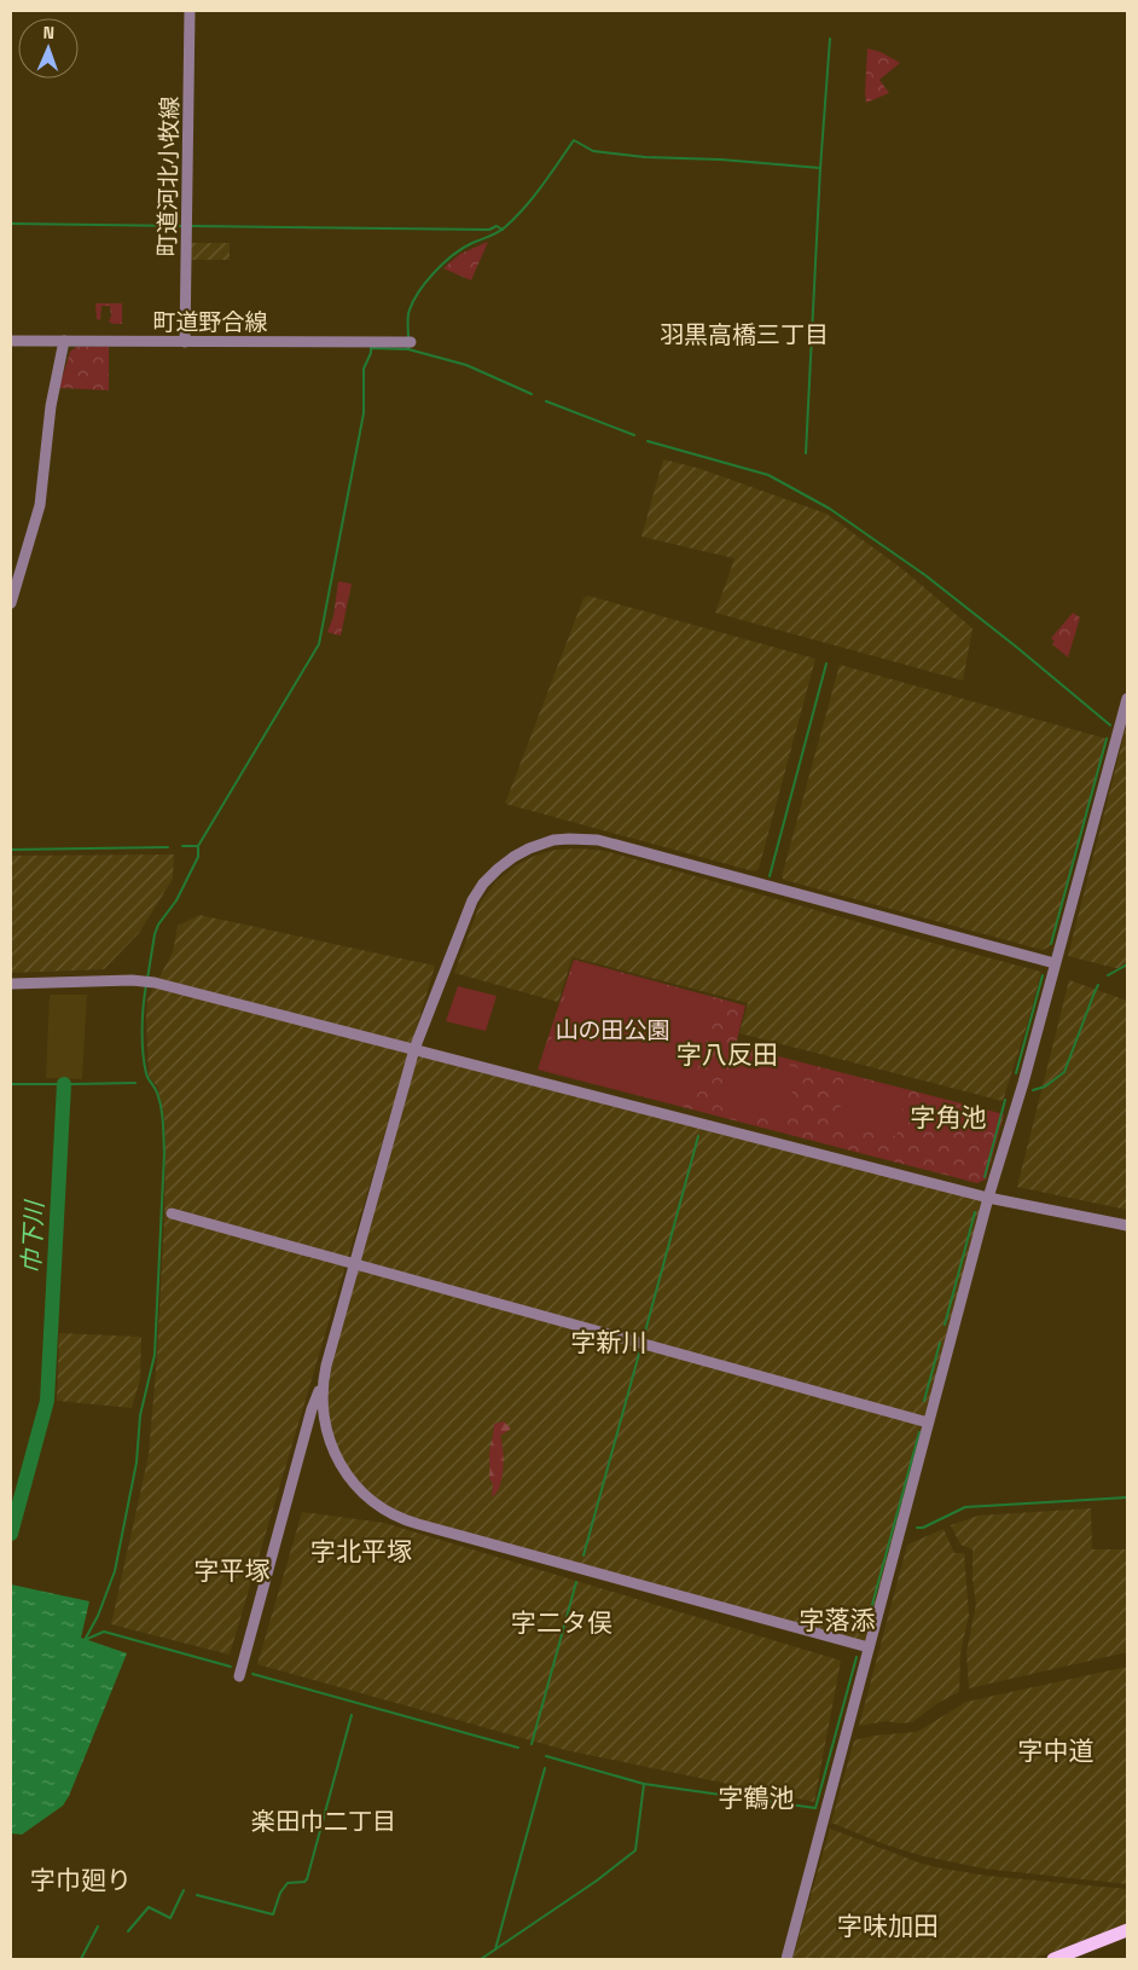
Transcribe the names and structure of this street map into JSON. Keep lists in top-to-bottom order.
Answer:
{
  "streets": {
    "street": ["町道河北小牧線", "町道野合線"]
  },
  "crossings": [
    ["町道河北小牧線", "町道野合線"]
  ],
  "districts": [
    "羽黒高橋三丁目",
    "字八反田",
    "字角池",
    "字新川",
    "字北平塚",
    "字平塚",
    "字落添",
    "字二タ俣",
    "字中道",
    "字鶴池",
    "楽田巾二丁目",
    "字巾廻り",
    "字味加田"
  ],
  "water": ["巾下川"],
  "parks": ["山の田公園"],
  "north": "top"
}
